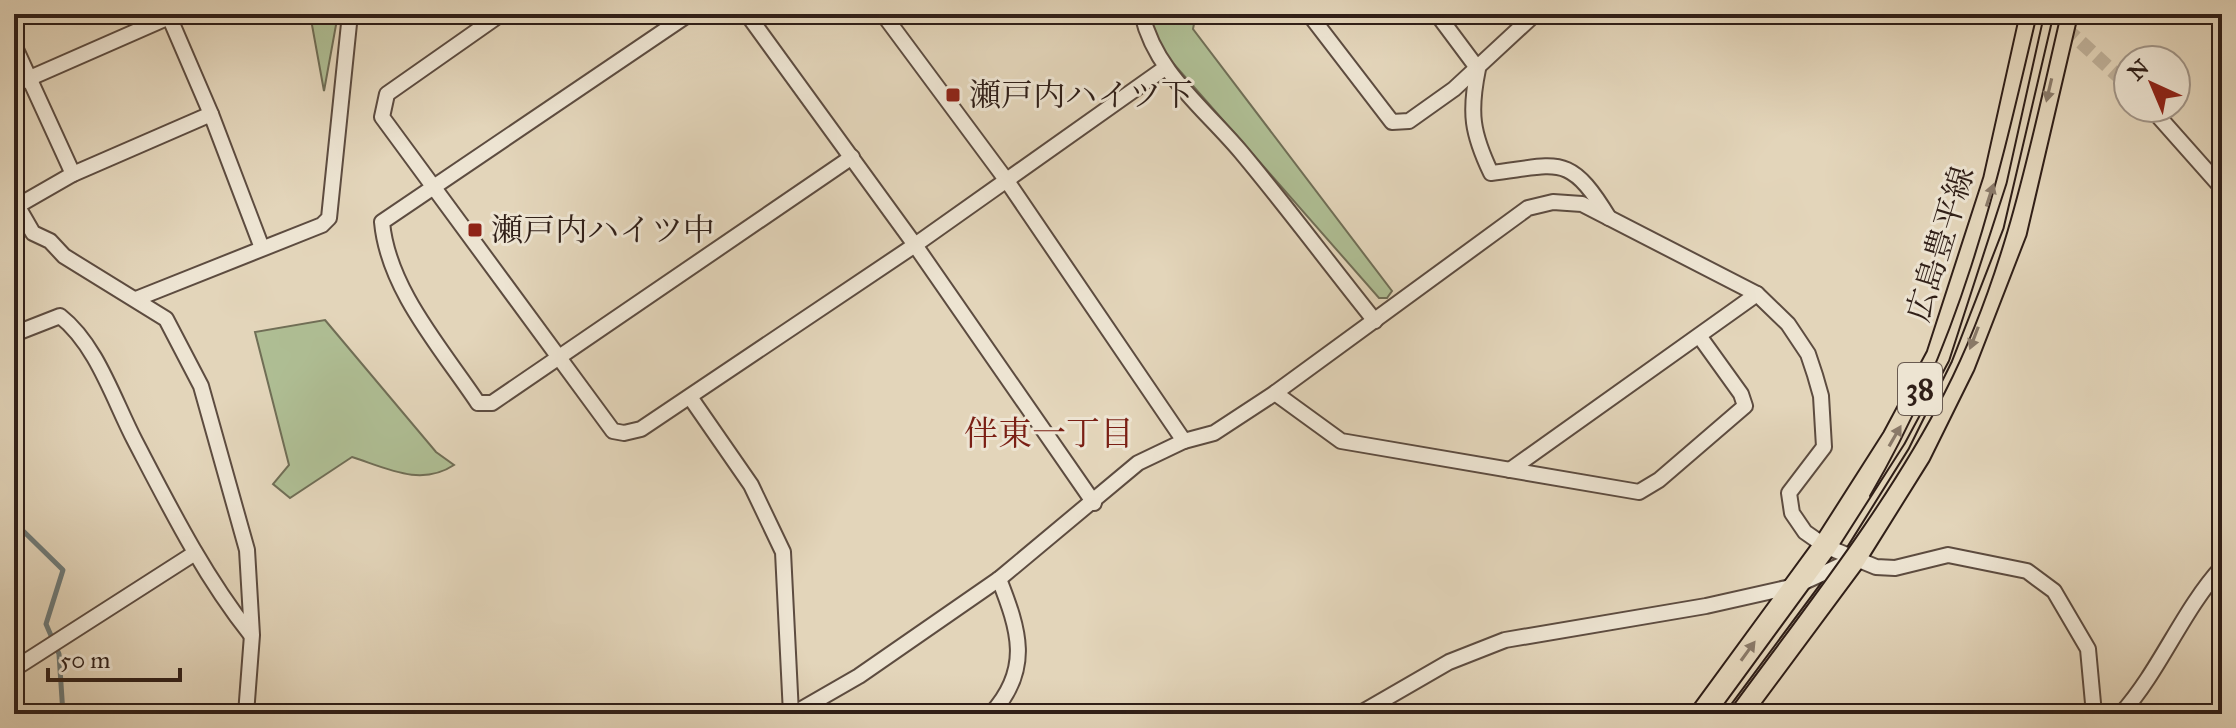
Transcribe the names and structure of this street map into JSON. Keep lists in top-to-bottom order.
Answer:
{
  "streets": {
    "main road": ["広島豊平線", "38"]
  },
  "districts": ["伴東一丁目"],
  "places": {
    "transit": ["瀬戸内ハイツ下", "瀬戸内ハイツ中"]
  },
  "scale_bar": "50 m",
  "north": "top left"
}
